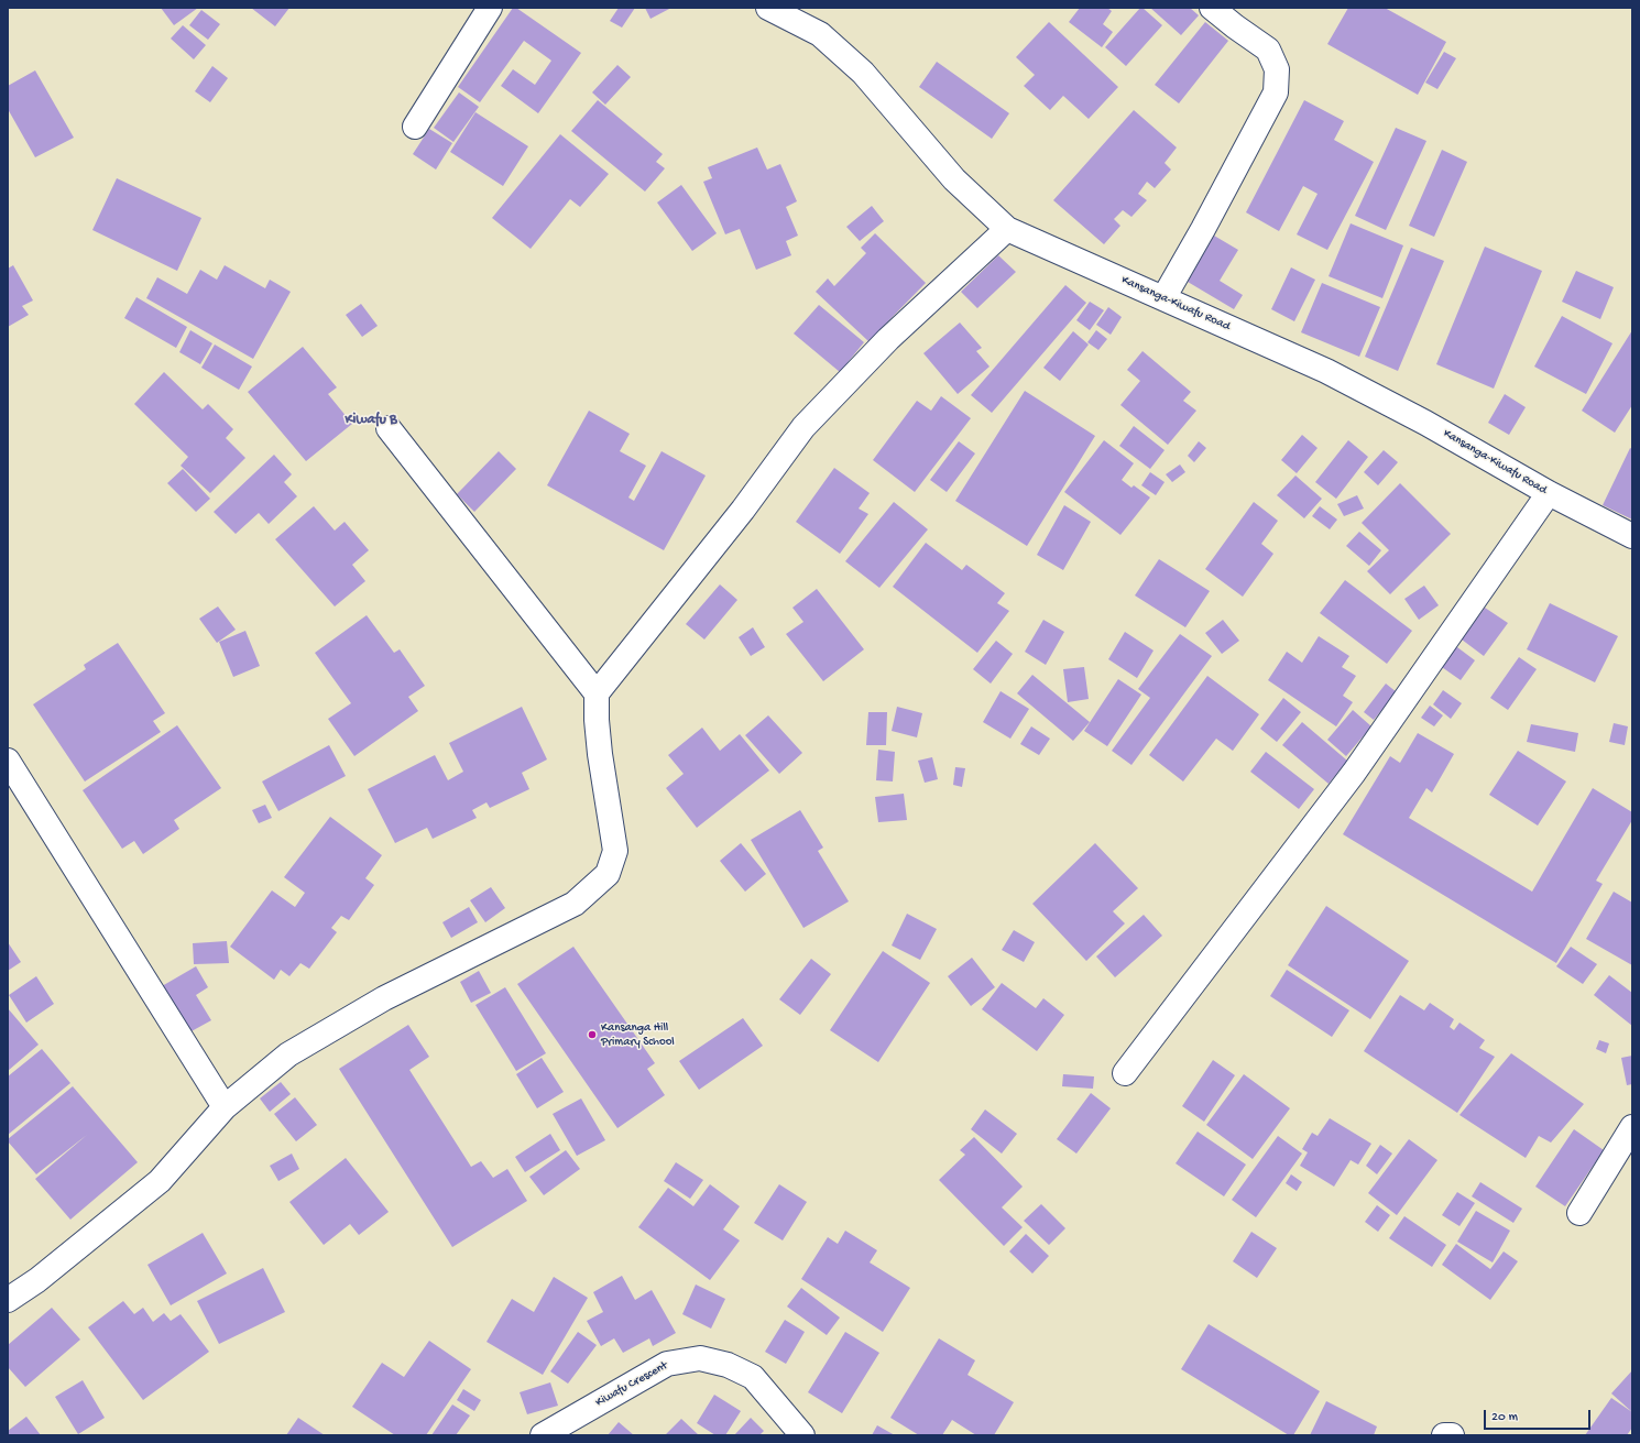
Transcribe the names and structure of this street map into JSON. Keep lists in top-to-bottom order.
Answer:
{
  "streets": {
    "street": ["Kansanga-Kiwafu Road", "Kiwafu Crescent"]
  },
  "districts": ["Kiwafu B"],
  "places": ["Kansanga Hill Primary School"],
  "scale_bar": "20 m"
}
